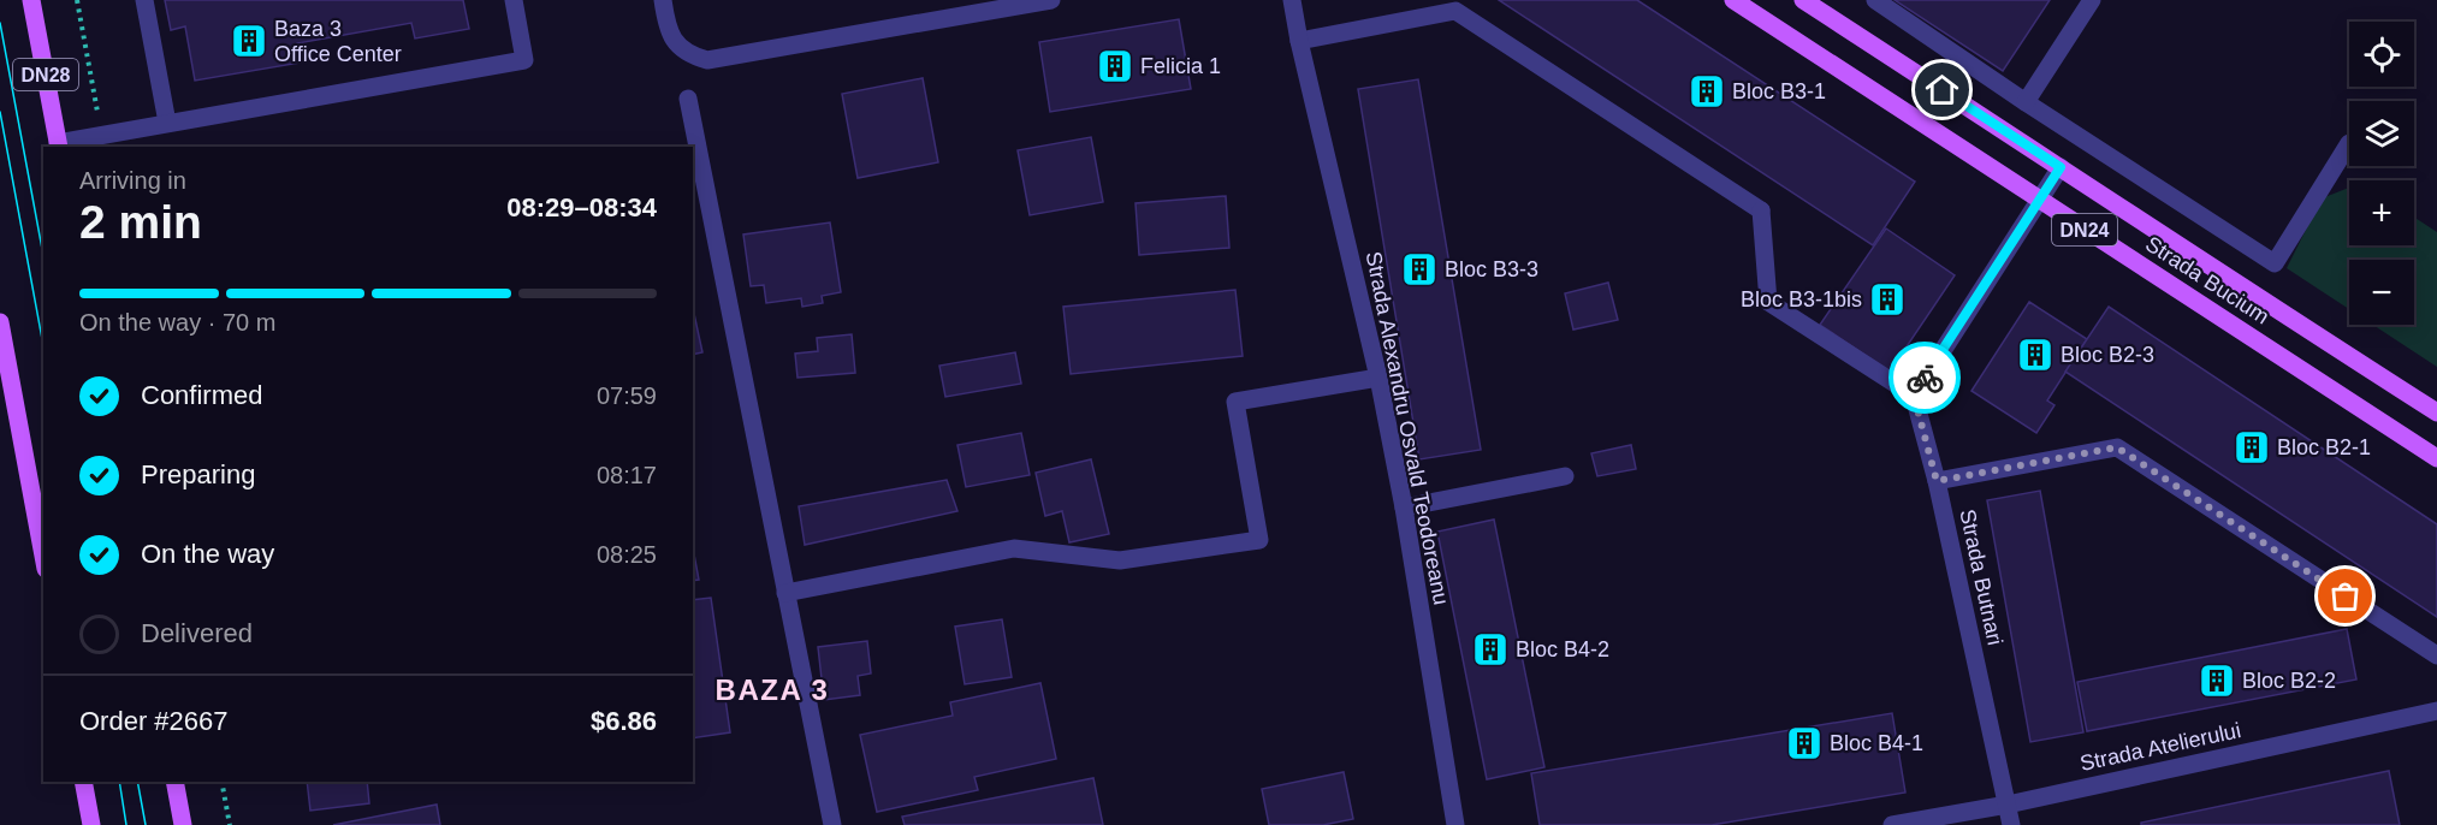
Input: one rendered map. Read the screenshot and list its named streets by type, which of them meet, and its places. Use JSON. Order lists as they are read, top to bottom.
{
  "streets": {
    "main road": ["DN28", "DN24", "Strada Bucium"],
    "street": ["Strada Alexandru Osvald Teodoreanu", "Strada Butnari", "Strada Atelierului"]
  },
  "crossings": [
    ["Strada Butnari", "Strada Atelierului"]
  ],
  "districts": ["BAZA 3"],
  "places": {
    "building": [
      "Baza 3 Office Center",
      "Felicia 1",
      "Bloc B3-1",
      "Bloc B3-3",
      "Bloc B3-1bis",
      "Bloc B2-3",
      "Bloc B2-1",
      "Bloc B4-2",
      "Bloc B2-2",
      "Bloc B4-1"
    ]
  },
  "page": {
    "map_buttons": ["+", "−"],
    "heading": ["2 min", "Arriving in", "08:29–08:34"],
    "panel": ["Order #2667", "$6.86"],
    "bar": "On the way · 70 m",
    "list": [
      ["Confirmed", "07:59"],
      ["Preparing", "08:17"],
      ["On the way", "08:25"],
      "Delivered"
    ]
  }
}
